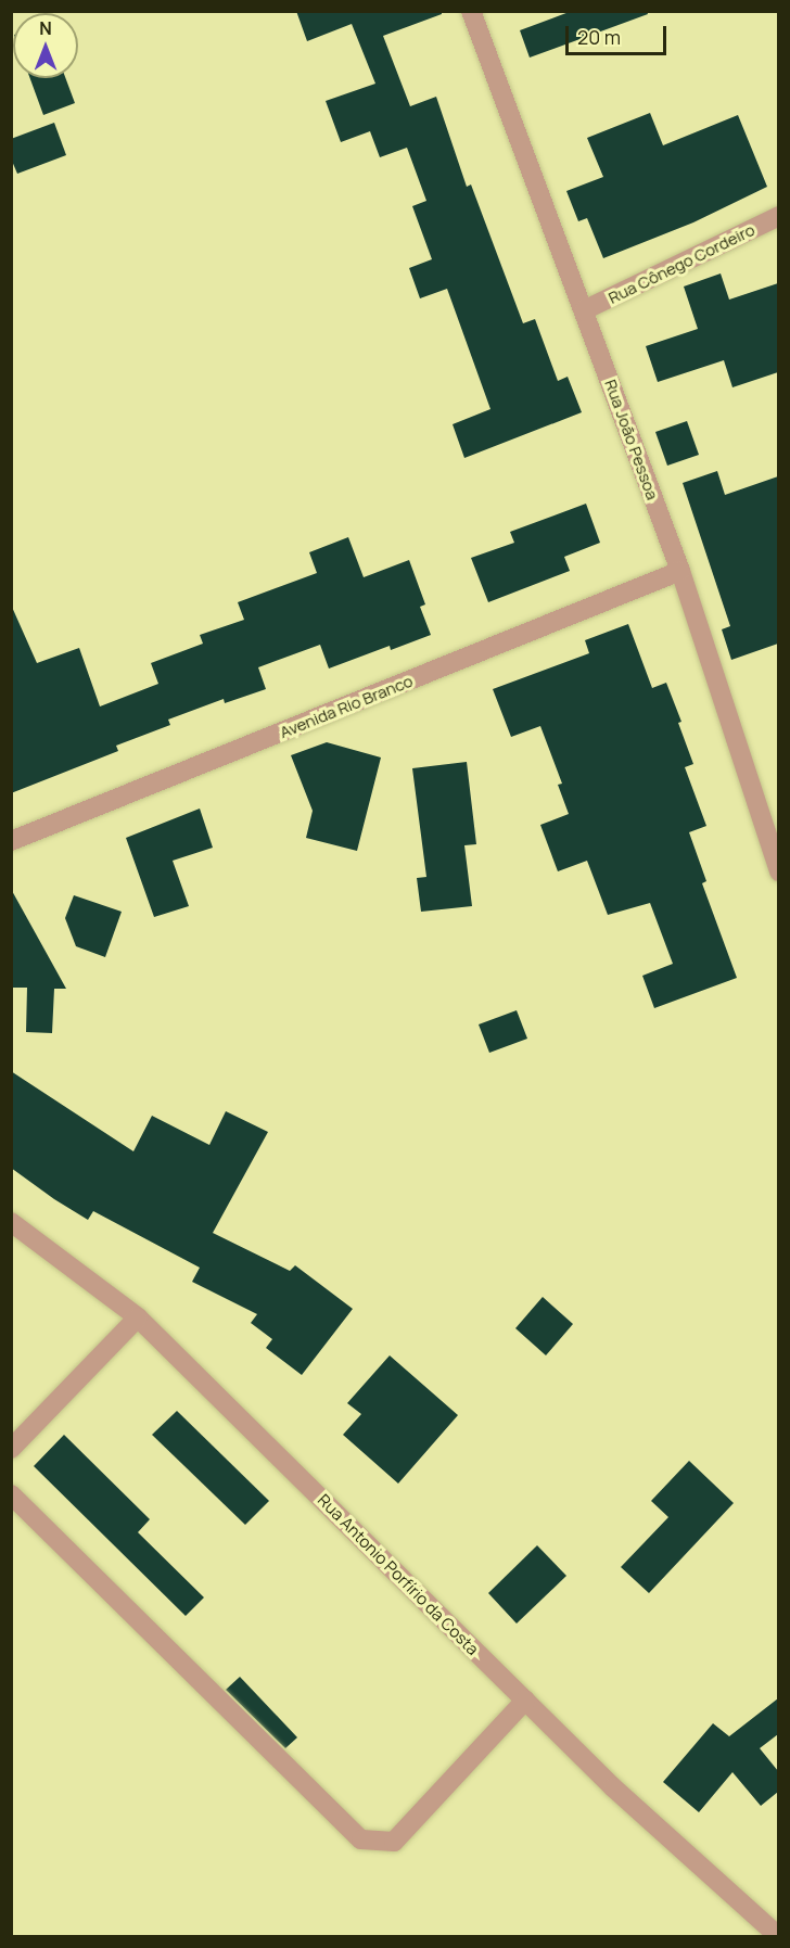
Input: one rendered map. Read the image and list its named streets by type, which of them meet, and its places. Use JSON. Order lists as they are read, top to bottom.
{
  "streets": {
    "street": [
      "Rua Cônego Cordeiro",
      "Rua João Pessoa",
      "Avenida Rio Branco",
      "Rua Antonio Porfírio da Costa"
    ]
  },
  "crossings": [
    ["Rua Cônego Cordeiro", "Rua João Pessoa"],
    ["Rua João Pessoa", "Avenida Rio Branco"]
  ],
  "scale_bar": "20 m",
  "north": "top"
}
